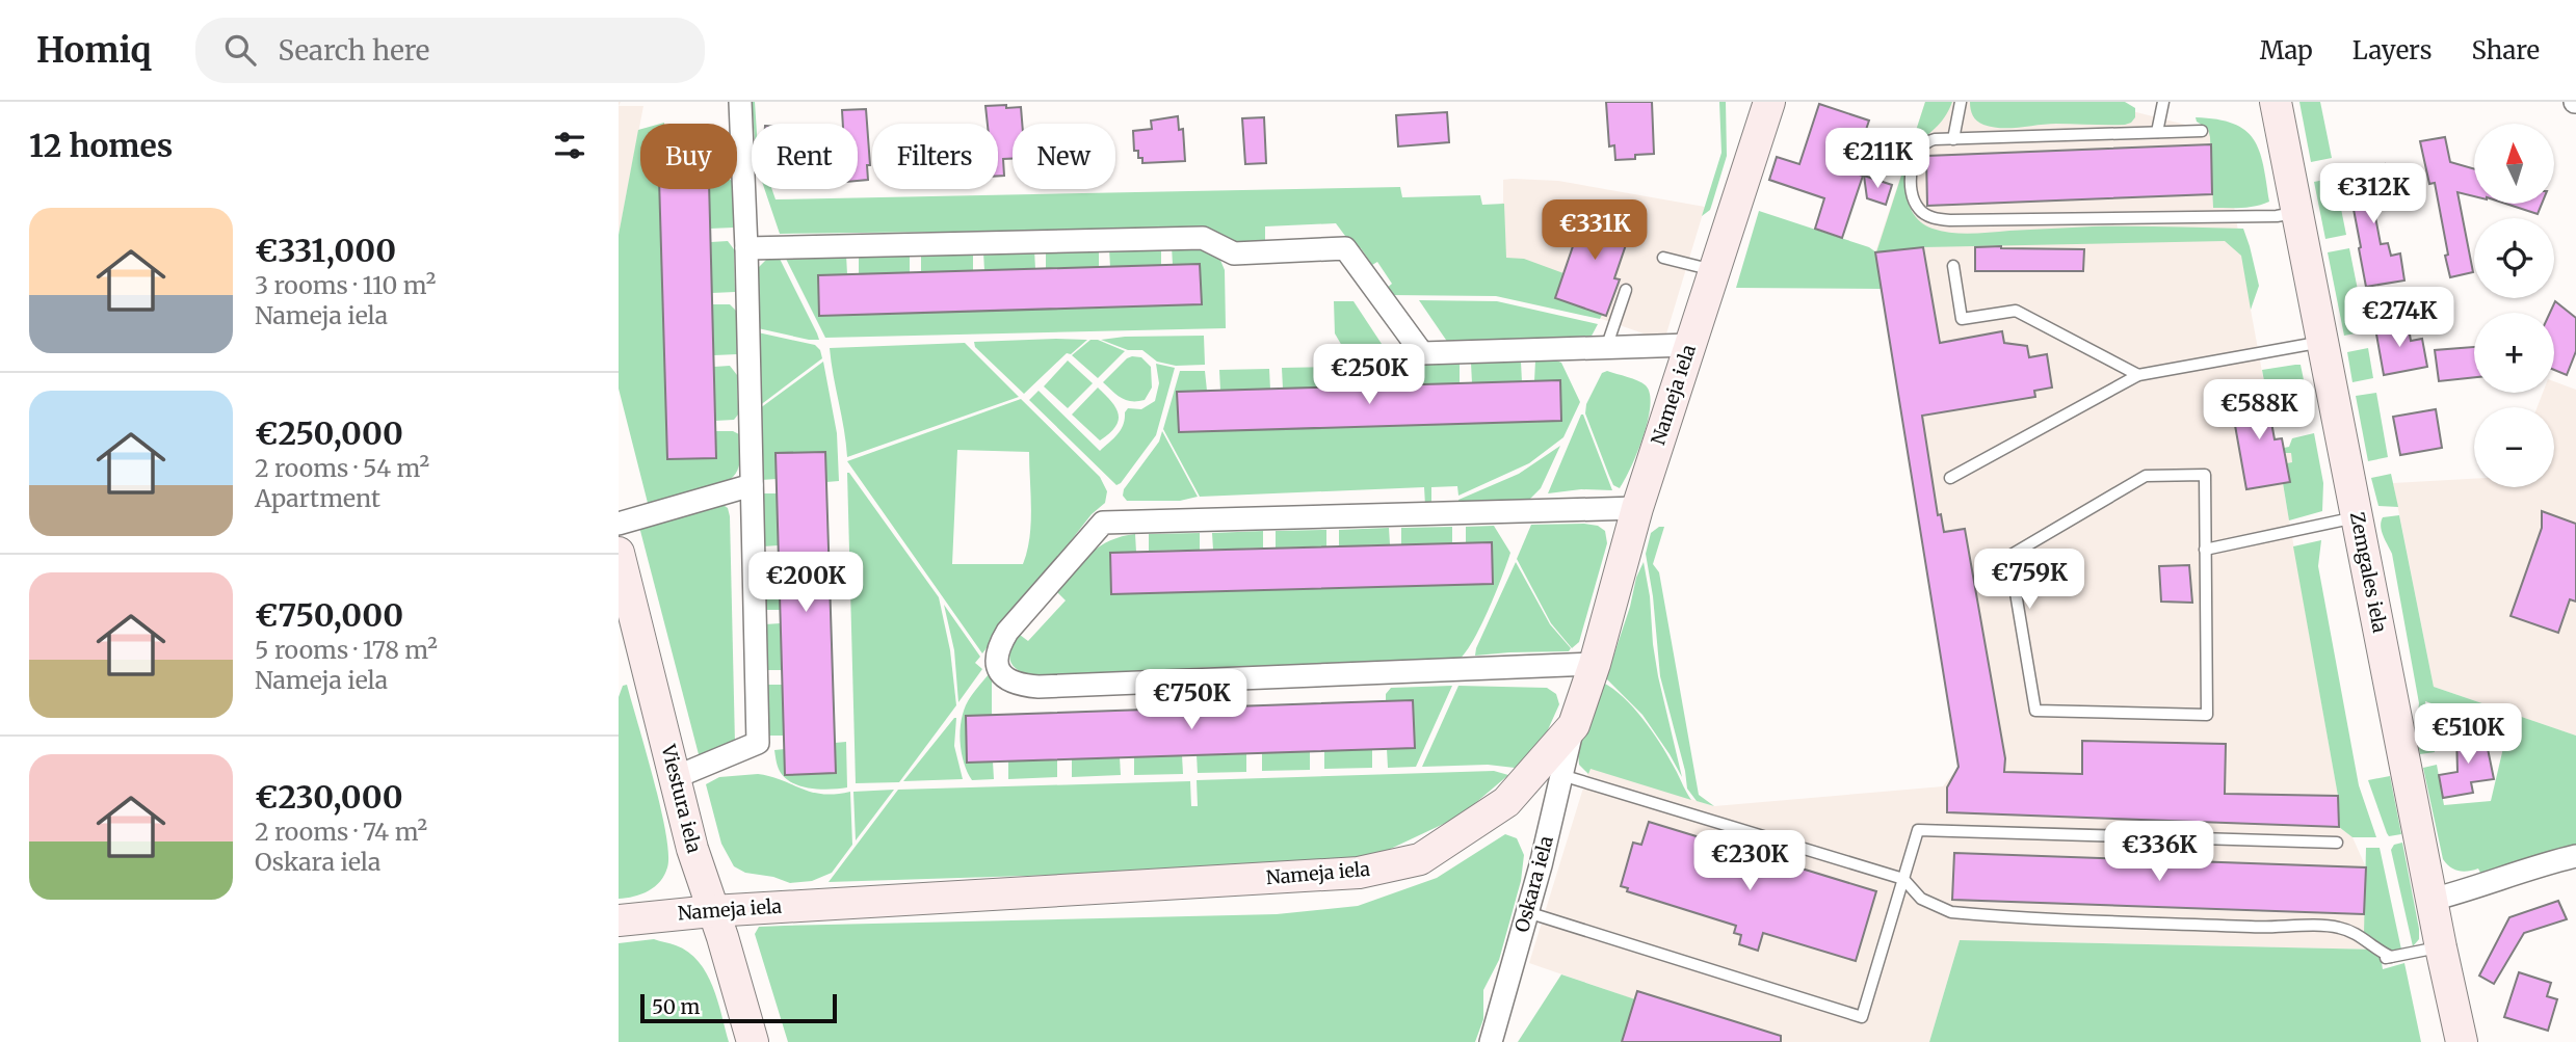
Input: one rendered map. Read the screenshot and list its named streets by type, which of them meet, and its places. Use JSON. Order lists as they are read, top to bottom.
{
  "streets": {
    "street": [
      "Nameja iela",
      "Zemgales iela",
      "Viestura iela",
      "Oskara iela"
    ]
  },
  "crossings": [
    ["Nameja iela", "Viestura iela"],
    ["Nameja iela", "Oskara iela"]
  ],
  "scale_bar": "50 m",
  "north": "top",
  "page": {
    "header": "Homiq",
    "search": "Search here",
    "nav": ["Map", "Layers", "Share"],
    "heading": "12 homes",
    "map_buttons": ["+", "−"],
    "chip": [
      "Buy",
      "Rent",
      "Filters",
      "New"
    ],
    "price": [
      "€211K",
      "€312K",
      "€331K",
      "€274K",
      "€250K",
      "€588K",
      "€759K",
      "€200K",
      "€750K",
      "€510K",
      "€336K",
      "€230K"
    ],
    "list": [
      {
        "name": "€331,000",
        "note": "3 rooms · 110 m² · Nameja iela"
      },
      {
        "name": "€250,000",
        "note": "2 rooms · 54 m² · Apartment"
      },
      {
        "name": "€750,000",
        "note": "5 rooms · 178 m² · Nameja iela"
      },
      {
        "name": "€230,000",
        "note": "2 rooms · 74 m² · Oskara iela"
      }
    ],
    "scale": "50 m"
  }
}
